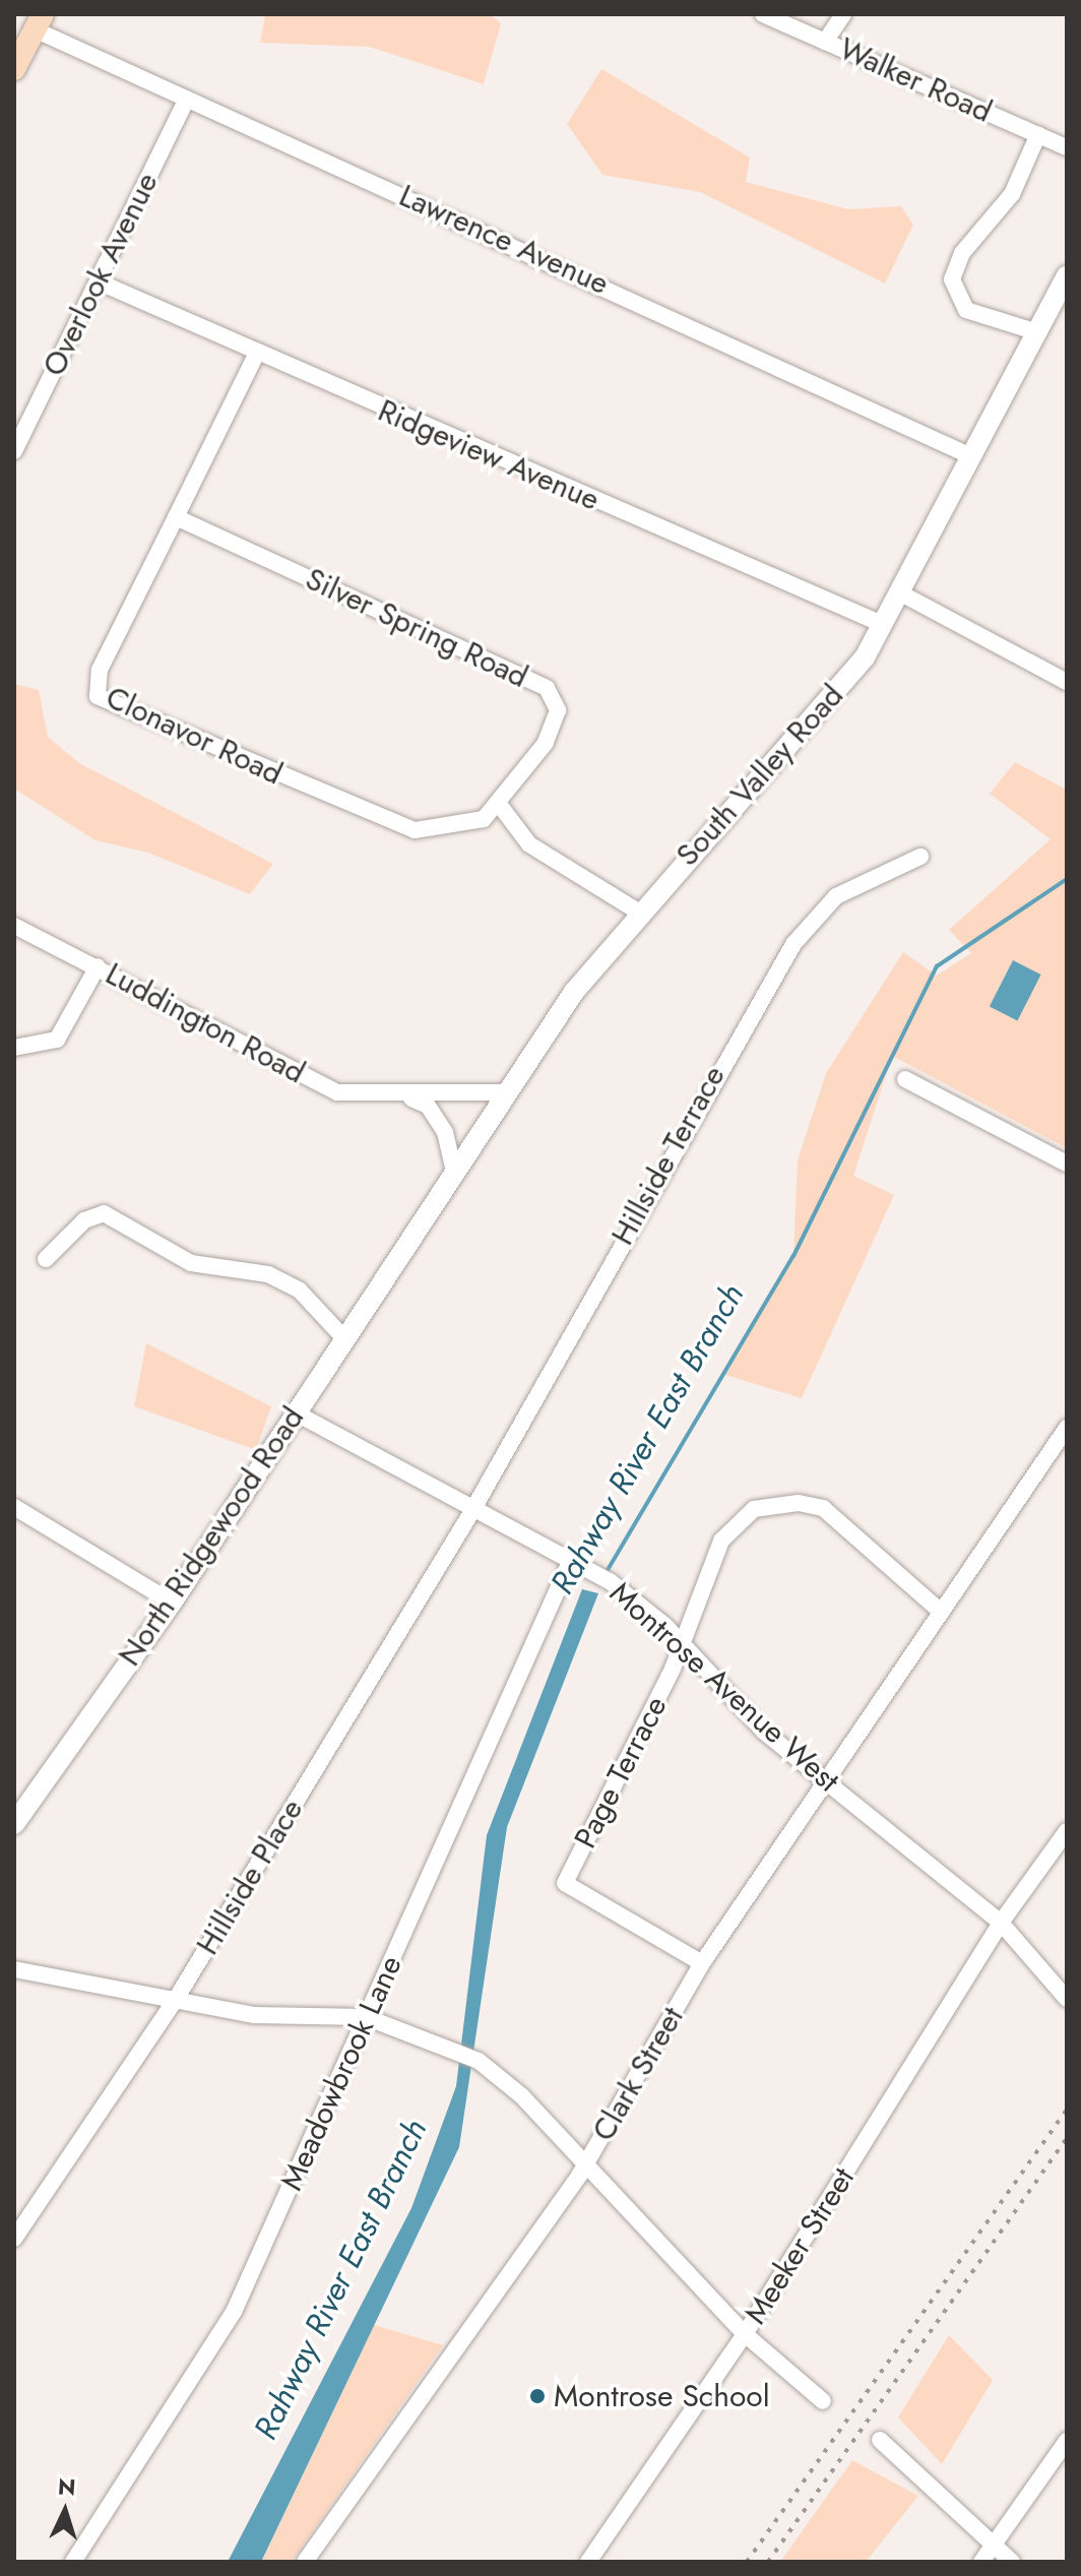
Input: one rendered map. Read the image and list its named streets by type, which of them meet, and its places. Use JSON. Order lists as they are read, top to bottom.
{
  "streets": {
    "street": [
      "Walker Road",
      "Lawrence Avenue",
      "Overlook Avenue",
      "Ridgeview Avenue",
      "Silver Spring Road",
      "Clonavor Road",
      "South Valley Road",
      "Luddington Road",
      "Hillside Terrace",
      "North Ridgewood Road",
      "Montrose Avenue West",
      "Page Terrace",
      "Hillside Place",
      "Meadowbrook Lane",
      "Clark Street",
      "Meeker Street"
    ]
  },
  "crossings": [
    ["Lawrence Avenue", "Overlook Avenue"],
    ["Lawrence Avenue", "South Valley Road"],
    ["Overlook Avenue", "Ridgeview Avenue"],
    ["Ridgeview Avenue", "Clonavor Road"],
    ["Ridgeview Avenue", "South Valley Road"],
    ["Silver Spring Road", "Clonavor Road"],
    ["South Valley Road", "Luddington Road"],
    ["South Valley Road", "North Ridgewood Road"],
    ["Hillside Terrace", "Montrose Avenue West"],
    ["Hillside Terrace", "Hillside Place"],
    ["North Ridgewood Road", "Montrose Avenue West"],
    ["Montrose Avenue West", "Page Terrace"],
    ["Montrose Avenue West", "Hillside Place"],
    ["Montrose Avenue West", "Meadowbrook Lane"],
    ["Montrose Avenue West", "Clark Street"],
    ["Montrose Avenue West", "Meeker Street"],
    ["Page Terrace", "Clark Street"]
  ],
  "water": ["Rahway River East Branch"],
  "places": ["Montrose School"],
  "north": "top"
}
